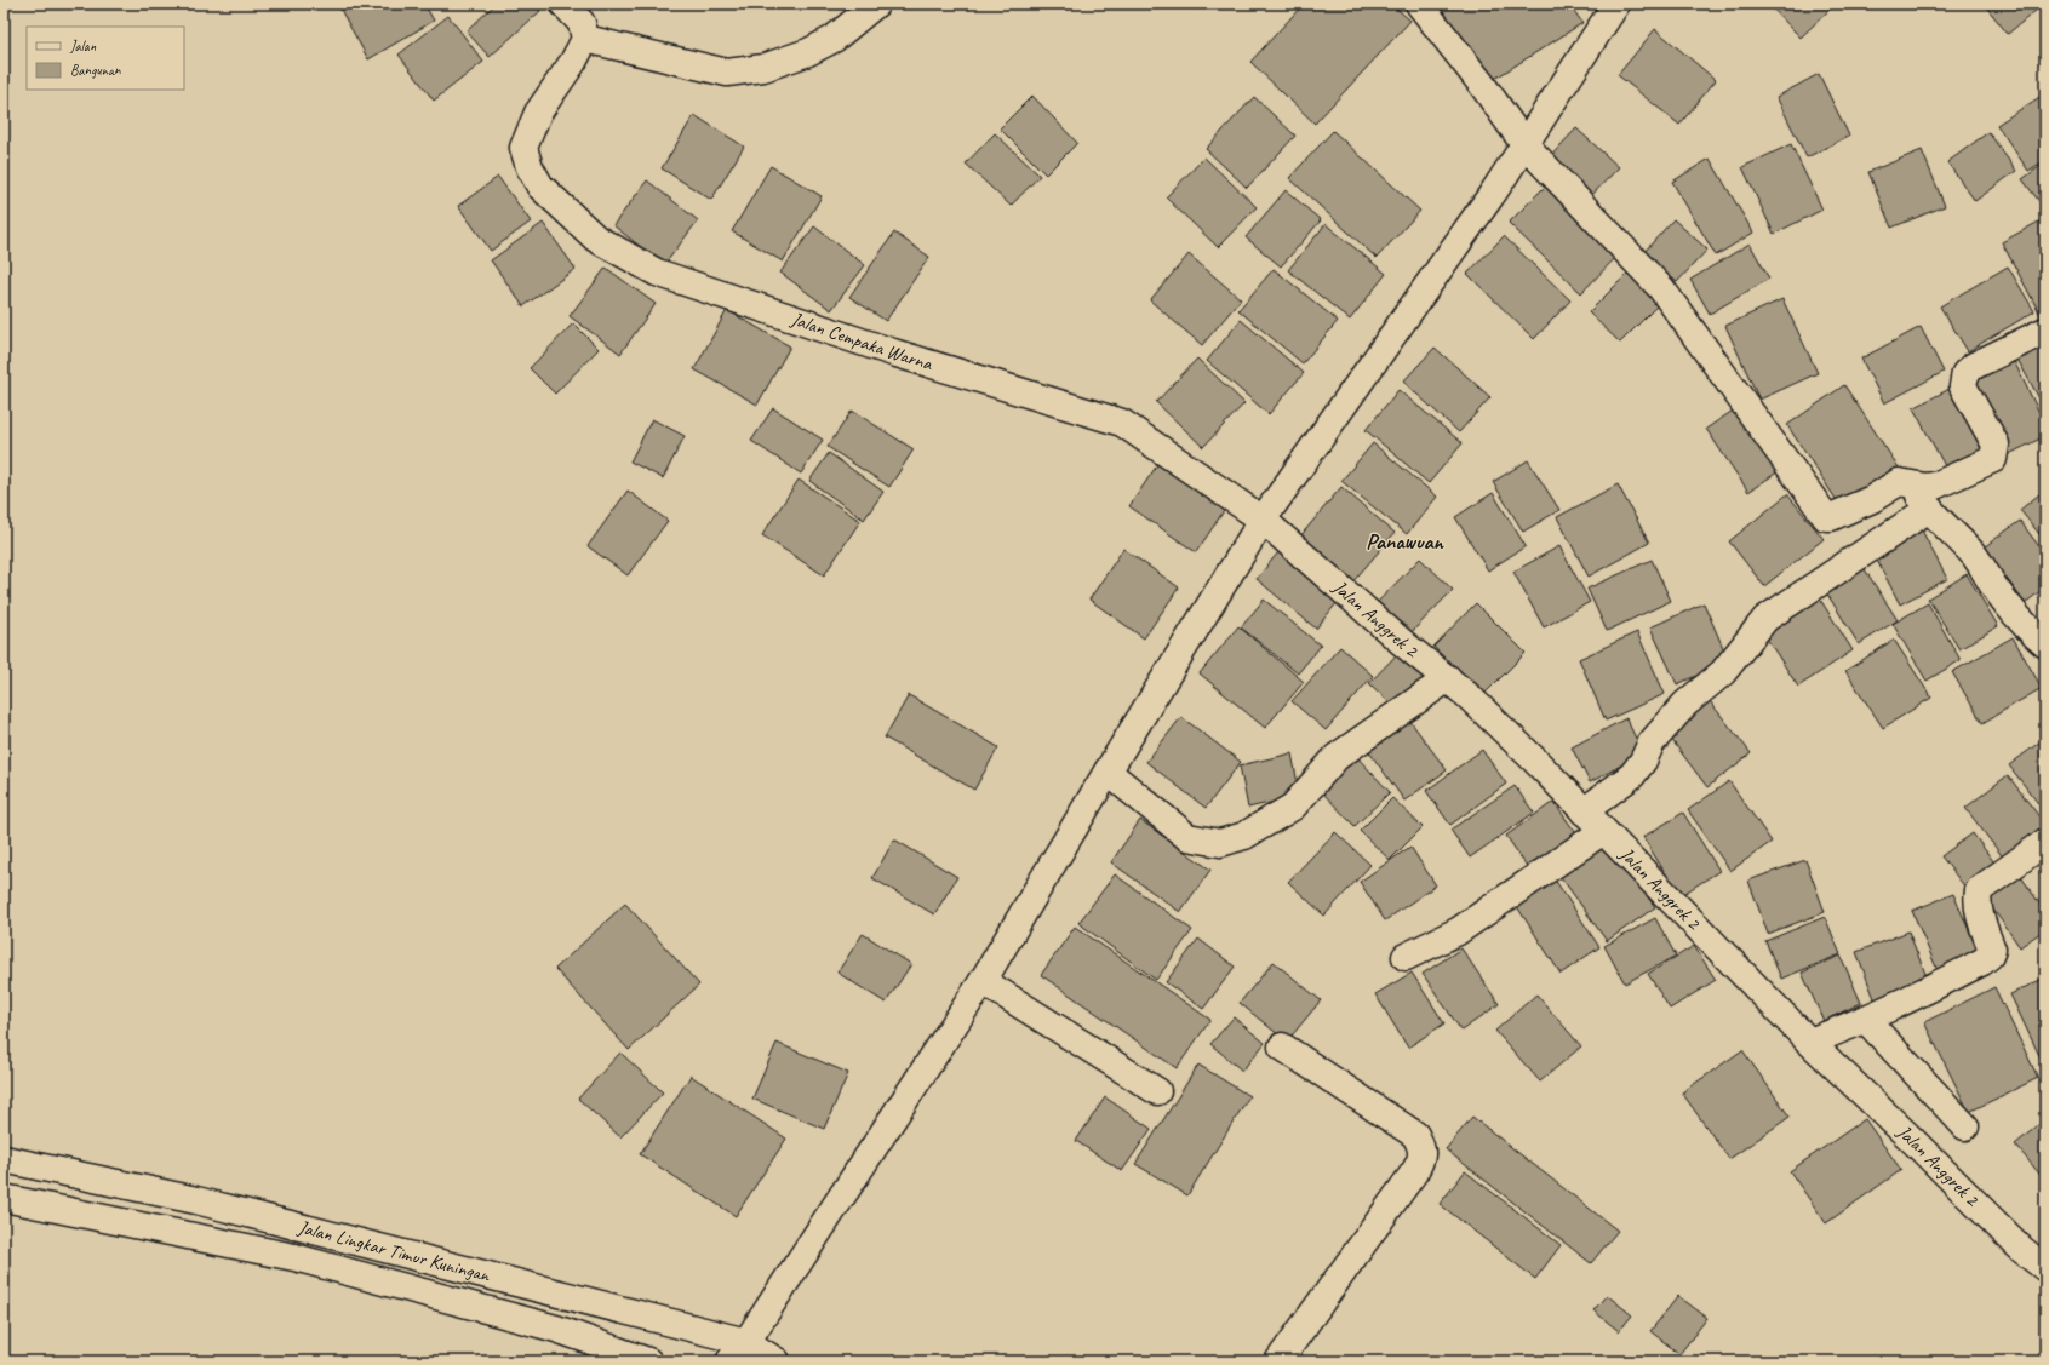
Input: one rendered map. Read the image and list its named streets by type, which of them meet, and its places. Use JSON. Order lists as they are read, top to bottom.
{
  "streets": {
    "street": ["Jalan Cempaka Warna", "Jalan Anggrek 2", "Jalan Lingkar Timur Kuningan"]
  },
  "crossings": [
    ["Jalan Cempaka Warna", "Jalan Anggrek 2"]
  ],
  "districts": ["Panawuan"],
  "legend": ["Jalan", "Bangunan"]
}
